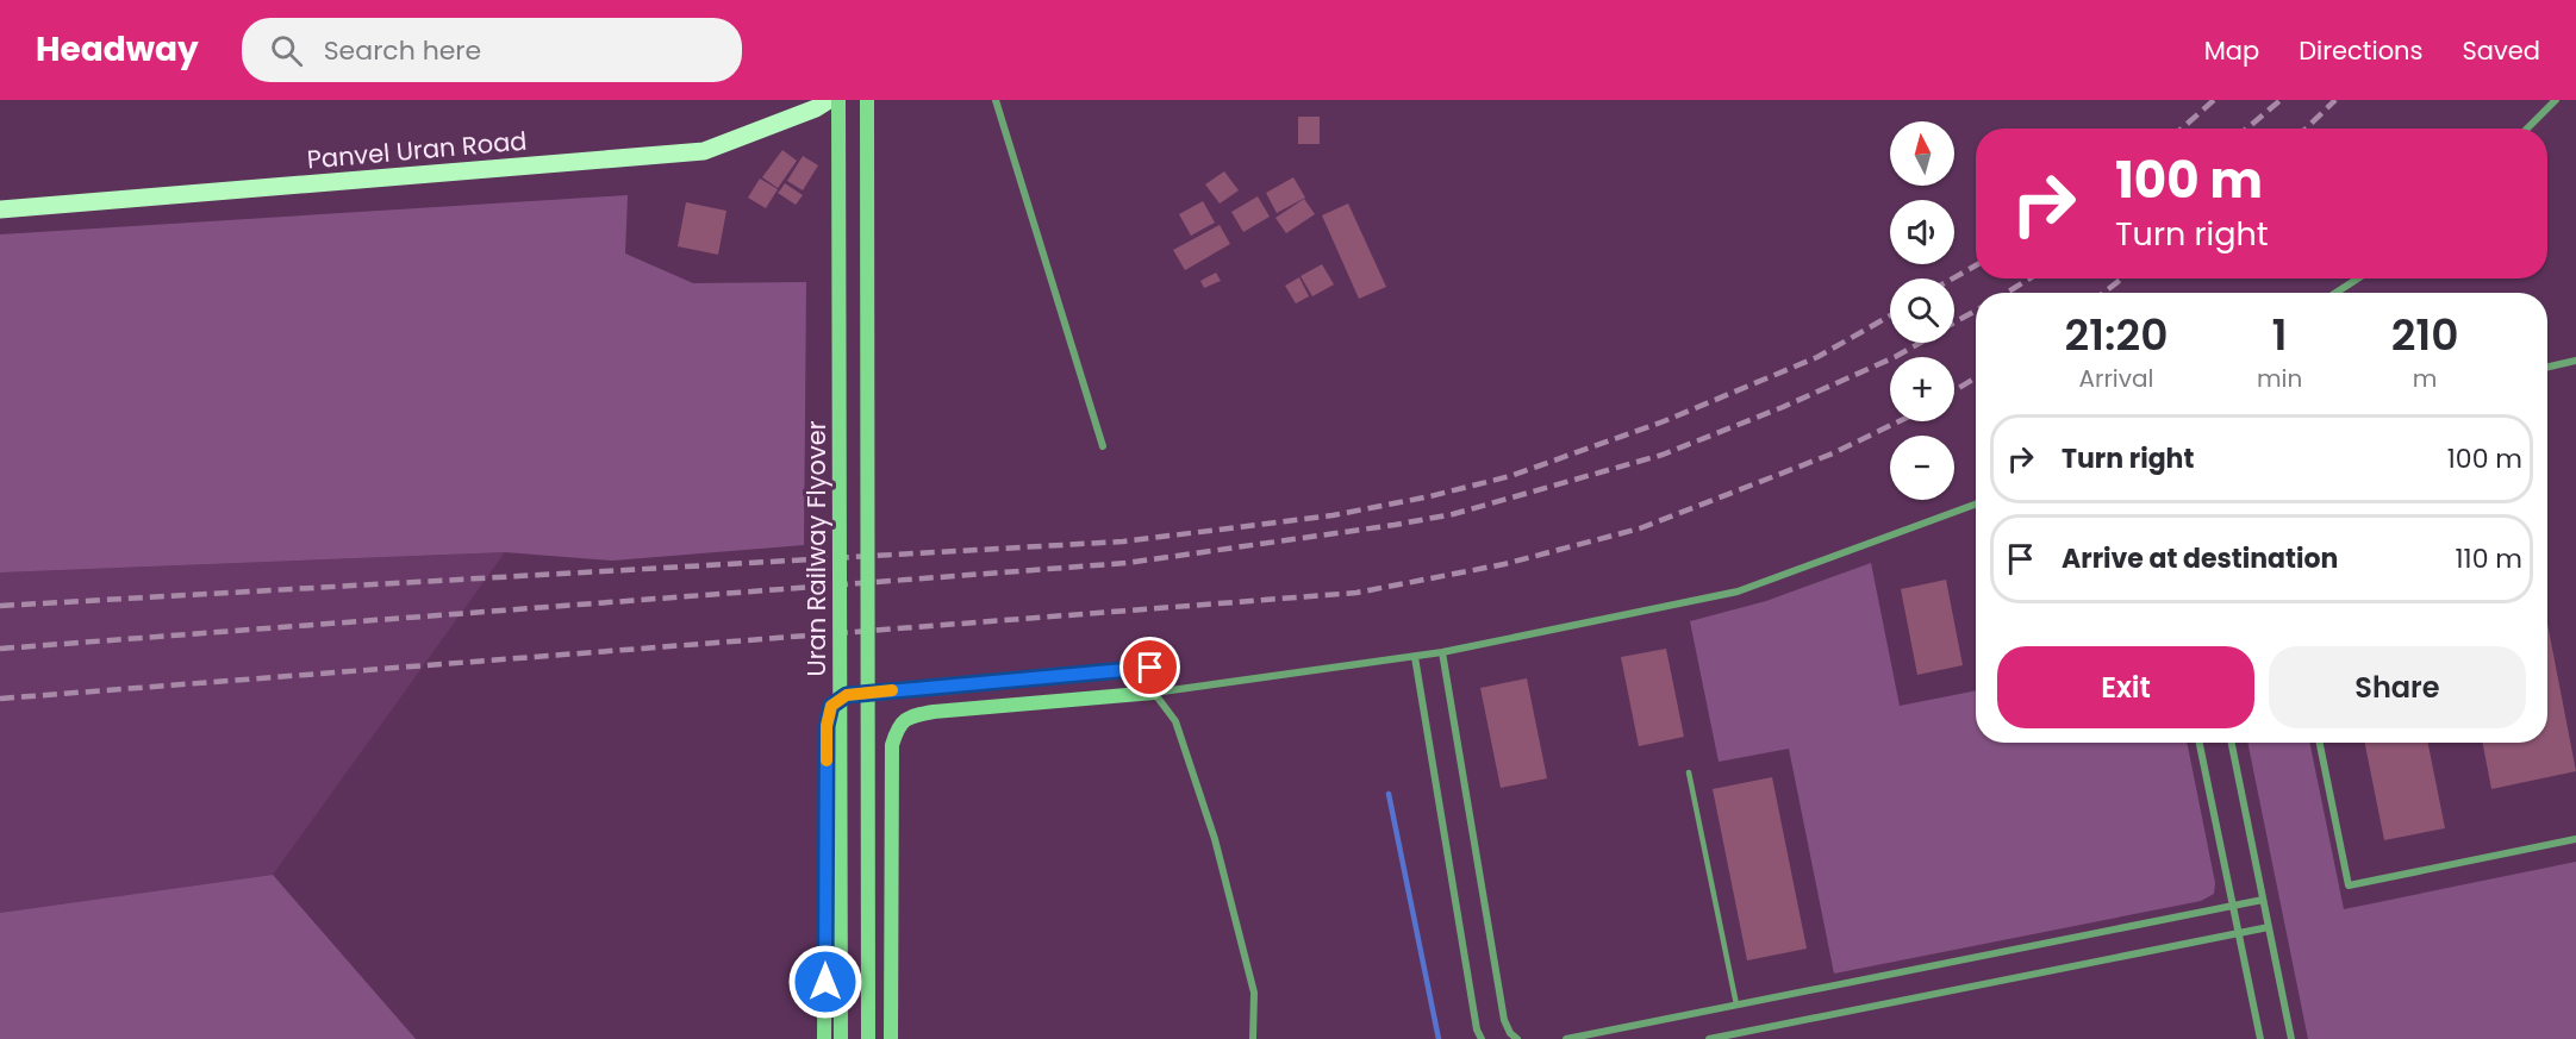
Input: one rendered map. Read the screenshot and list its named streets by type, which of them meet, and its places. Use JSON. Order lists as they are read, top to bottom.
{
  "streets": {
    "main road": ["Panvel Uran Road", "Uran Railway Flyover"]
  },
  "north": "top",
  "page": {
    "header": "Headway",
    "search": "Search here",
    "nav": ["Map", "Directions", "Saved"],
    "map_buttons": ["+", "−"],
    "turn": ["100 m", "Turn right"],
    "eta": [
      "21:20",
      "Arrival",
      "1",
      "min",
      "210",
      "m"
    ],
    "list": [
      {
        "name": "Turn right",
        "value": "100 m"
      },
      {
        "name": "Arrive at destination",
        "value": "110 m"
      }
    ],
    "buttons": ["Exit", "Share"]
  }
}
